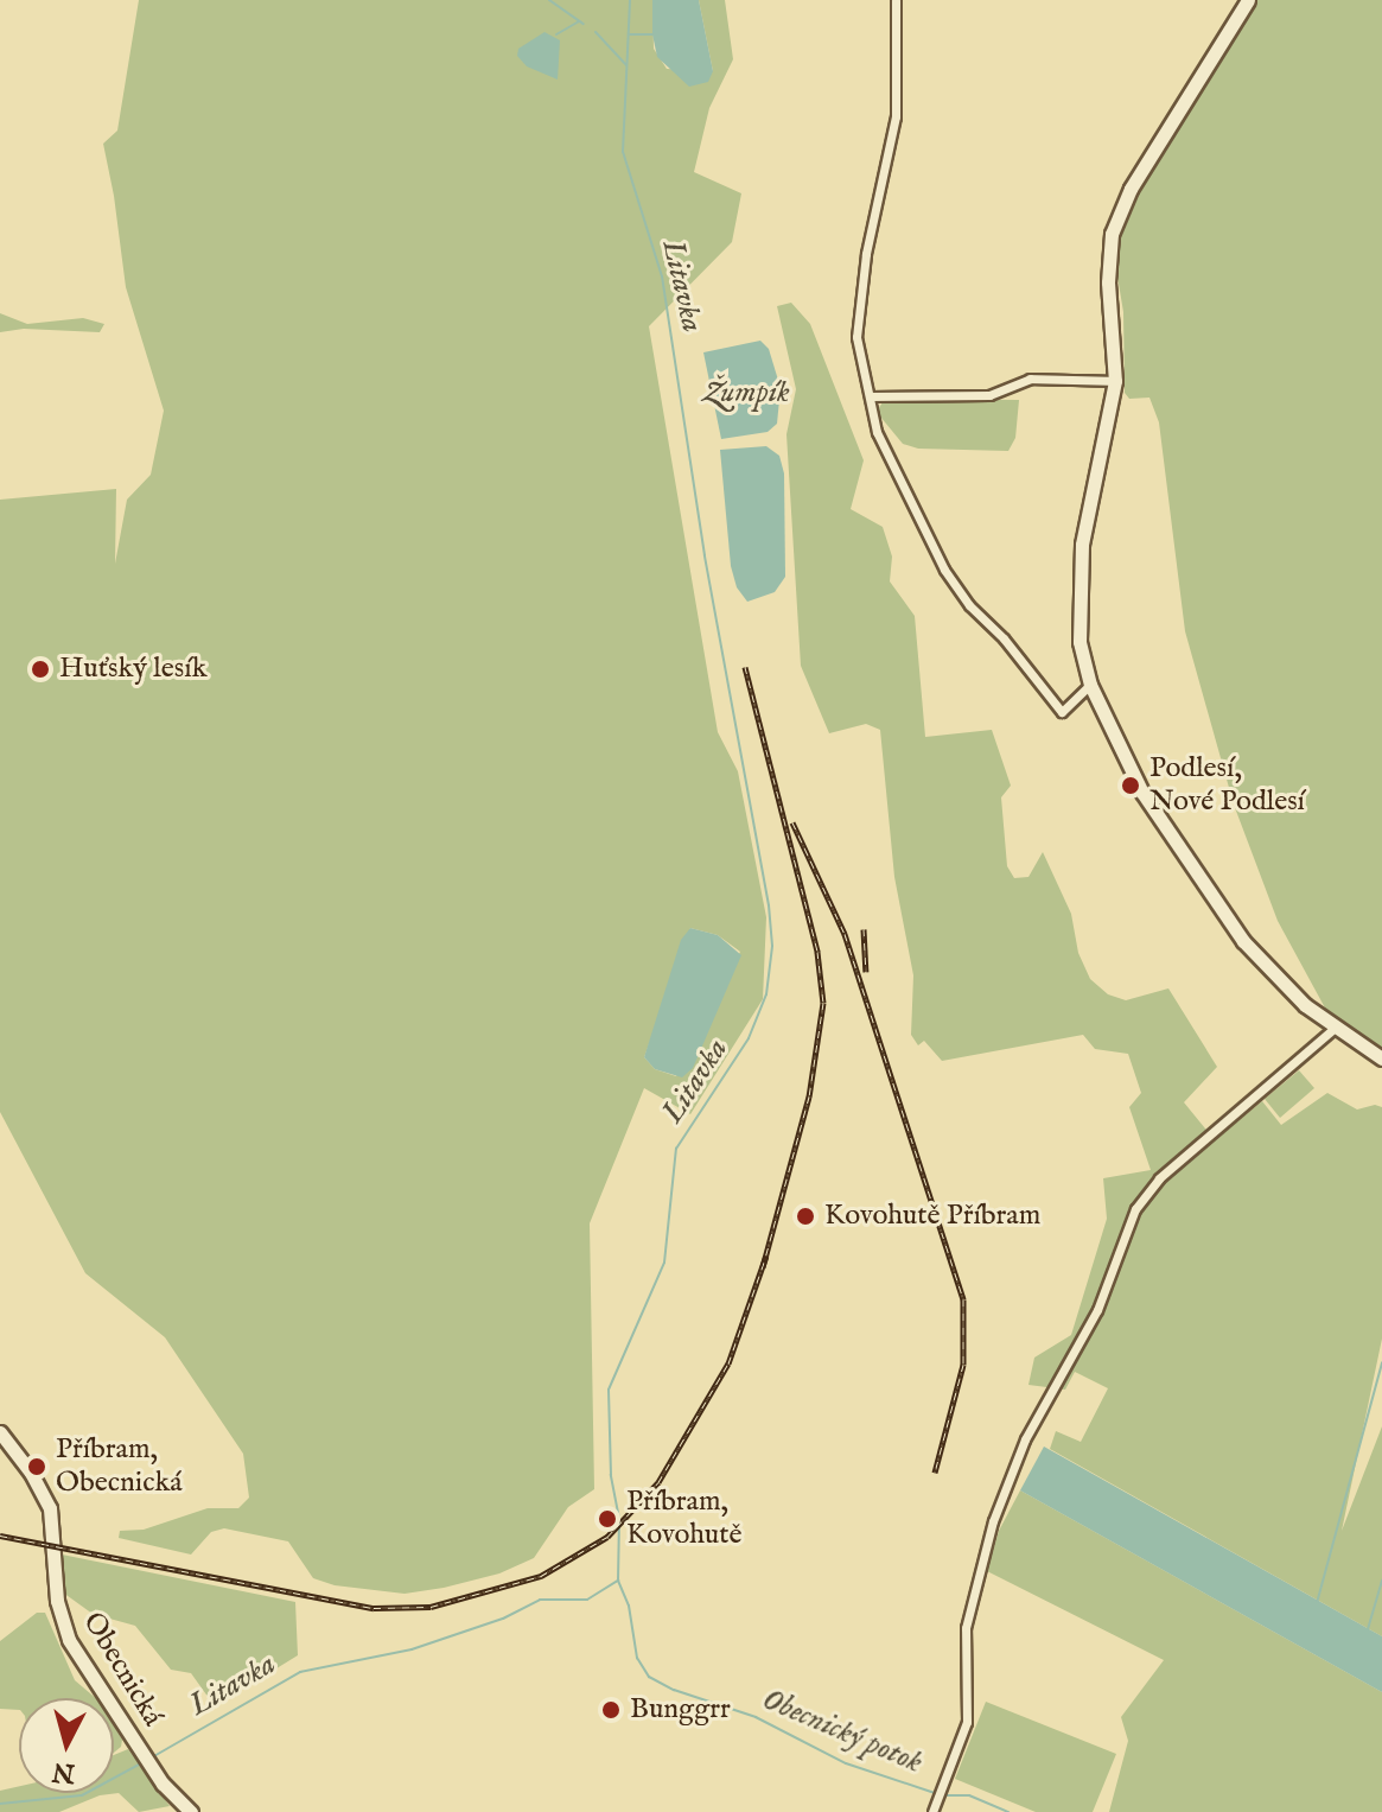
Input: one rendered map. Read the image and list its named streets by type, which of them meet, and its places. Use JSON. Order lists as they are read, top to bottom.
{
  "streets": {
    "street": ["Obecnická"]
  },
  "water": ["Litavka", "Žumpík", "Obecnický potok"],
  "places": [
    "Huťský lesík",
    "Podlesí, Nové Podlesí",
    "Kovohutě Příbram",
    "Příbram, Obecnická",
    "Příbram, Kovohutě",
    "Bunggrr"
  ],
  "north": "bottom"
}
